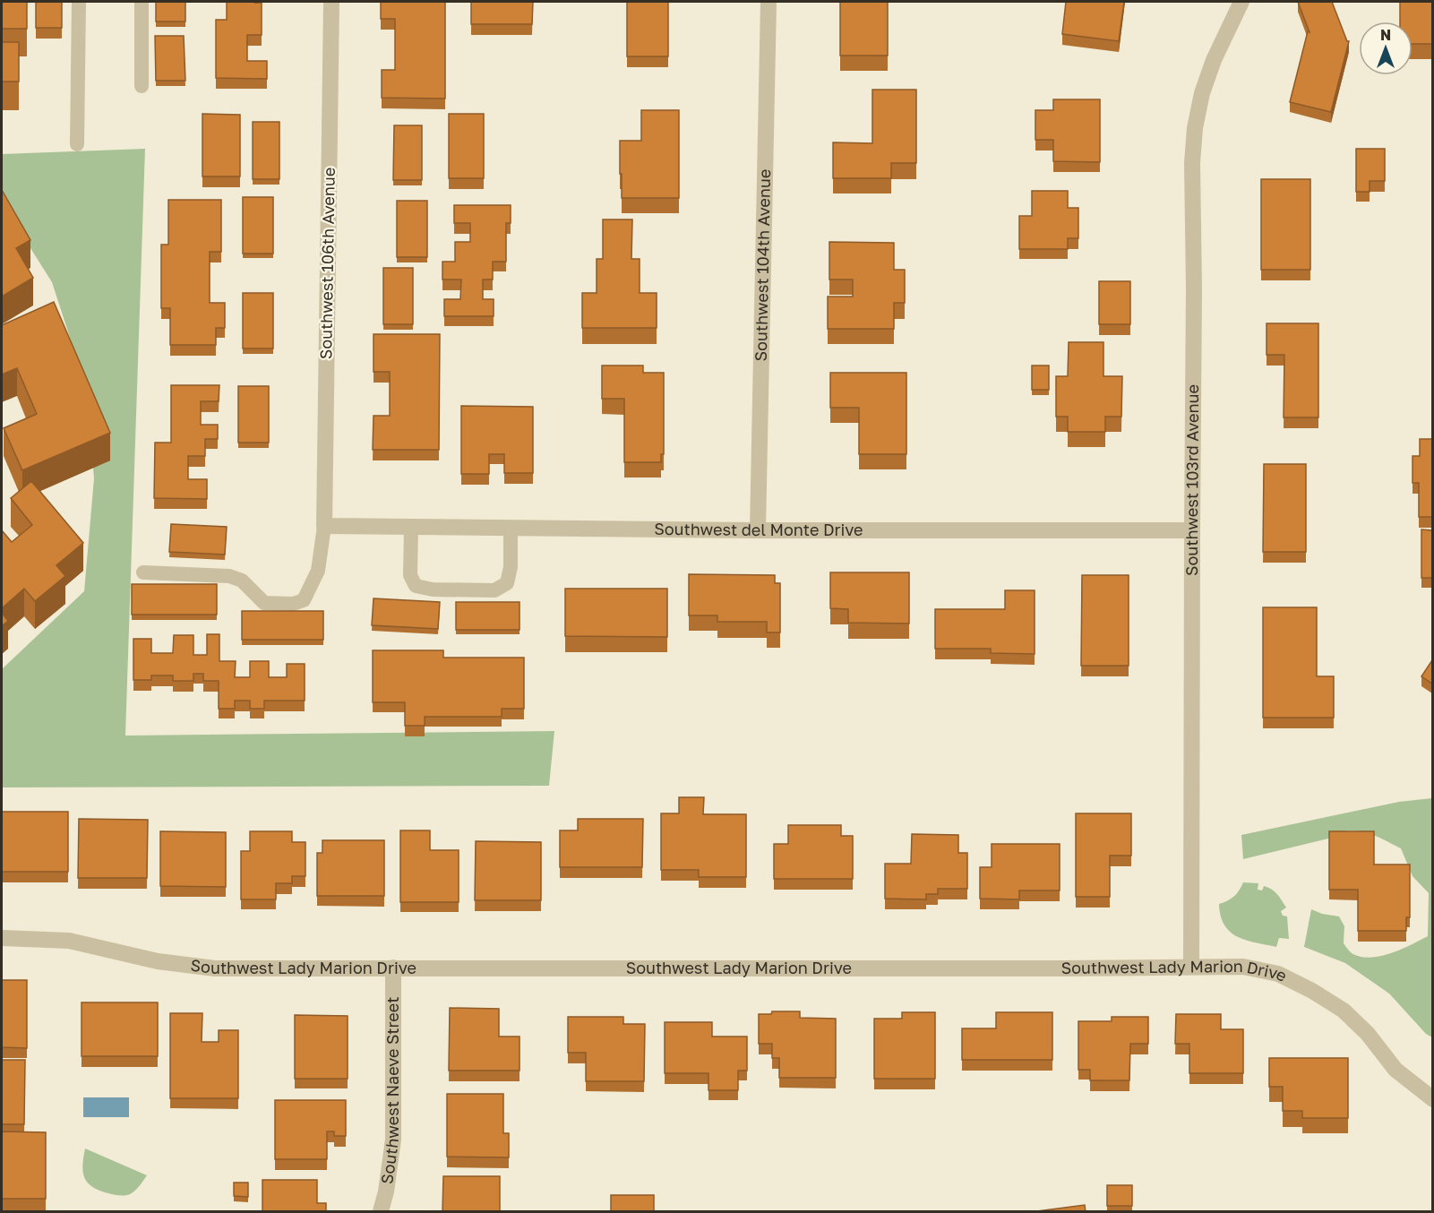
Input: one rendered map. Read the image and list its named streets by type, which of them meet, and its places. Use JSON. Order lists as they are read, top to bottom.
{
  "streets": {
    "street": [
      "Southwest 106th Avenue",
      "Southwest 104th Avenue",
      "Southwest 103rd Avenue",
      "Southwest del Monte Drive",
      "Southwest Lady Marion Drive",
      "Southwest Naeve Street"
    ]
  },
  "crossings": [
    ["Southwest 106th Avenue", "Southwest del Monte Drive"],
    ["Southwest 104th Avenue", "Southwest del Monte Drive"],
    ["Southwest 103rd Avenue", "Southwest del Monte Drive"],
    ["Southwest 103rd Avenue", "Southwest Lady Marion Drive"],
    ["Southwest Lady Marion Drive", "Southwest Naeve Street"]
  ],
  "north": "top"
}
